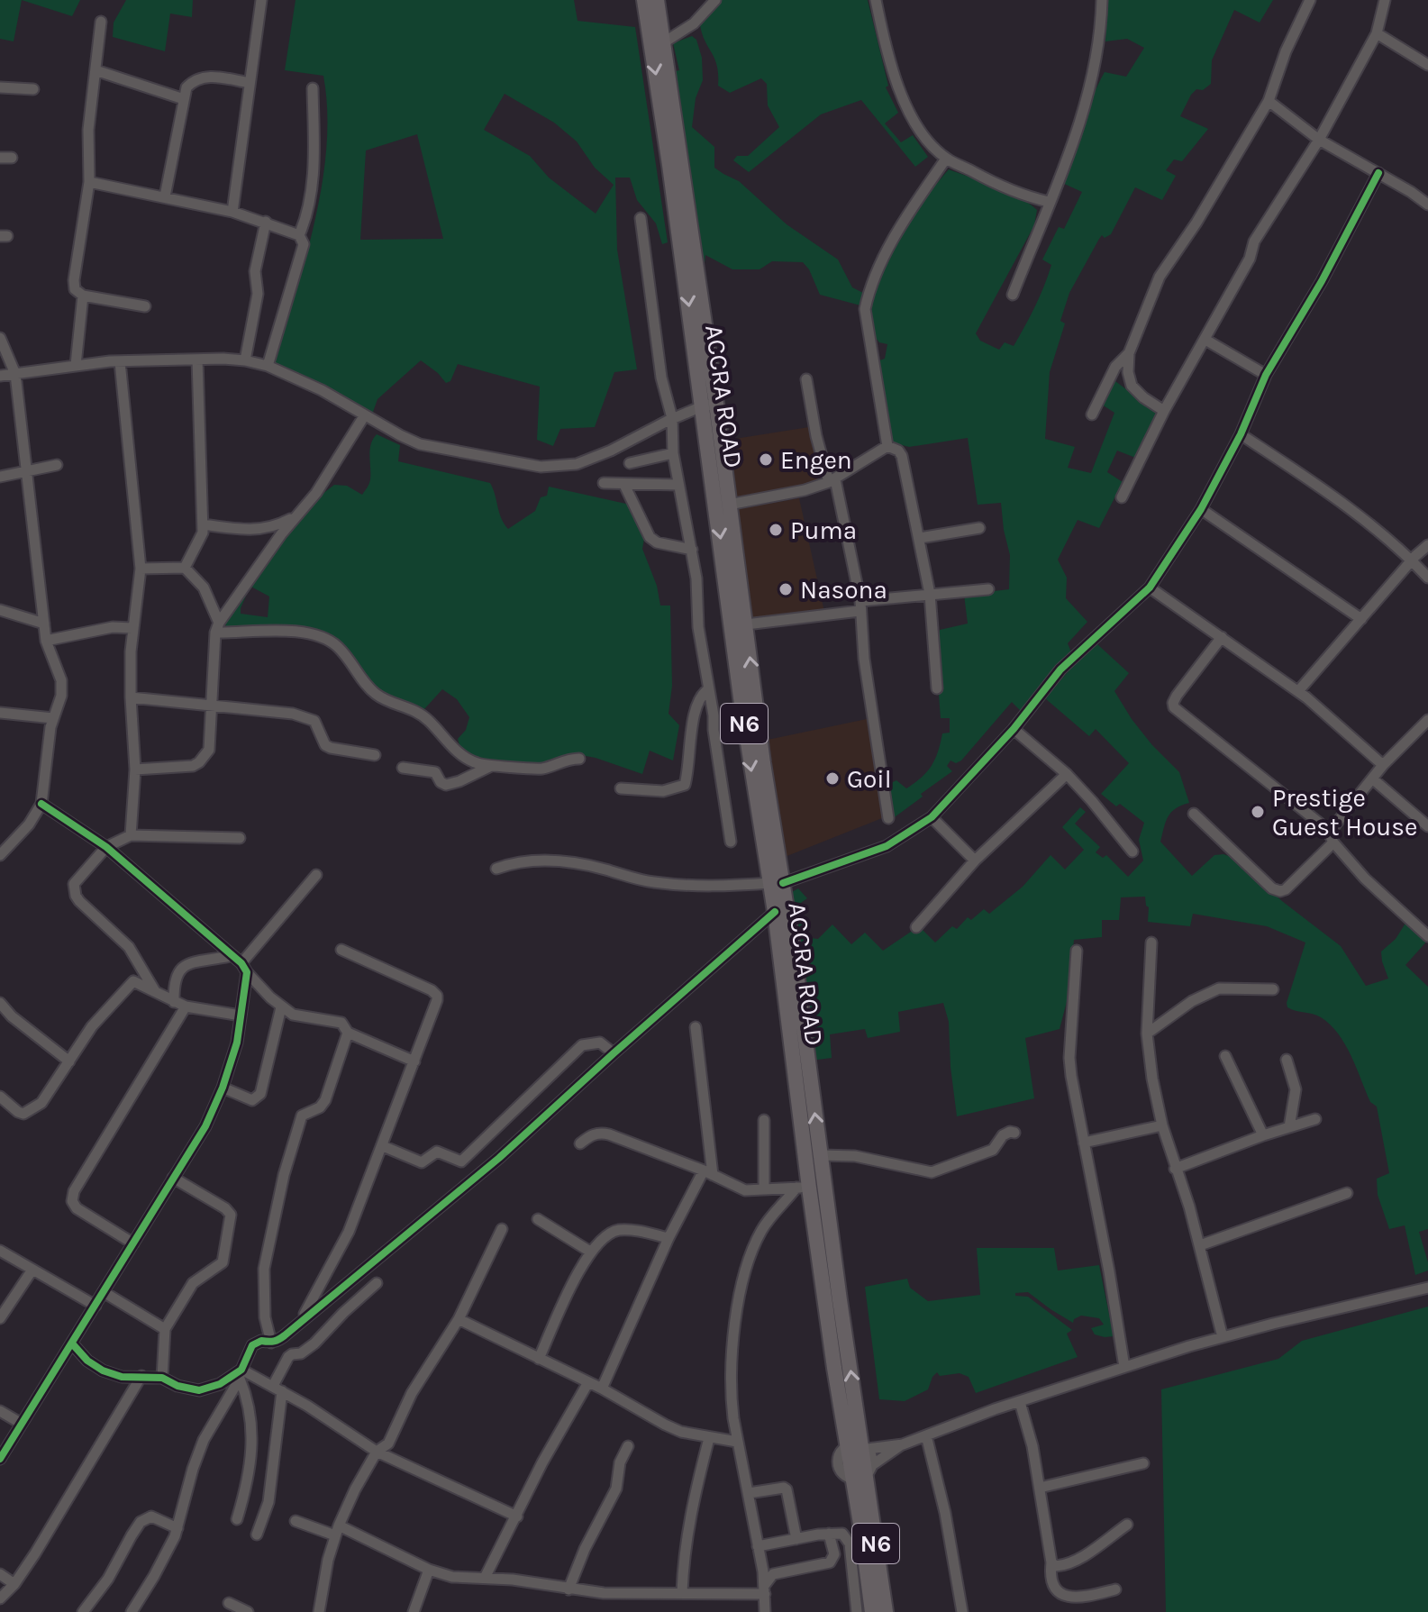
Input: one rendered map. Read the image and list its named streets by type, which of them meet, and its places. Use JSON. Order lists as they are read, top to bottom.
{
  "streets": {
    "highway": ["ACCRA ROAD", "N6"]
  },
  "places": [
    "Engen",
    "Puma",
    "Nasona",
    "Goil",
    "Prestige Guest House"
  ]
}
